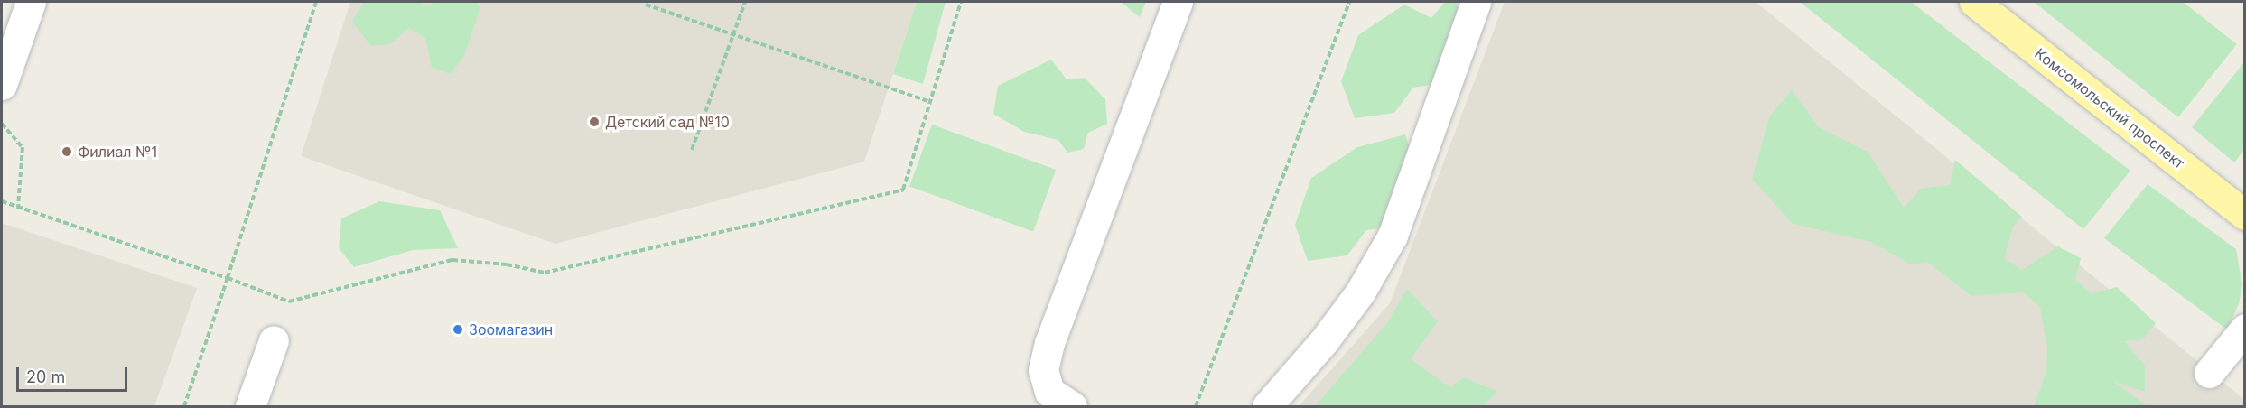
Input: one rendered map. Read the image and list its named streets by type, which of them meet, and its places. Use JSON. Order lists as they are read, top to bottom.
{
  "streets": {
    "main road": ["Комсомольский проспект"]
  },
  "places": ["Детский сад №10", "Филиал №1", "Зоомагазин"],
  "scale_bar": "20 m"
}
